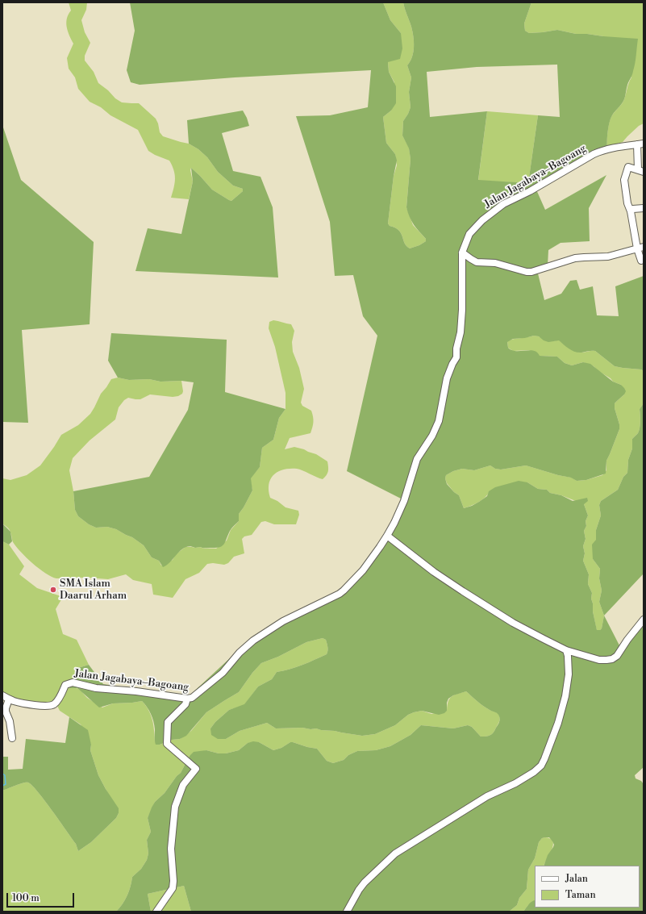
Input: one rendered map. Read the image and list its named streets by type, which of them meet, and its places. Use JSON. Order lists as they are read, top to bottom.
{
  "streets": {
    "street": ["Jalan Jagabaya–Bagoang"]
  },
  "places": ["SMA Islam Daarul Arham"],
  "legend": ["Jalan", "Taman"],
  "scale_bar": "100 m"
}
